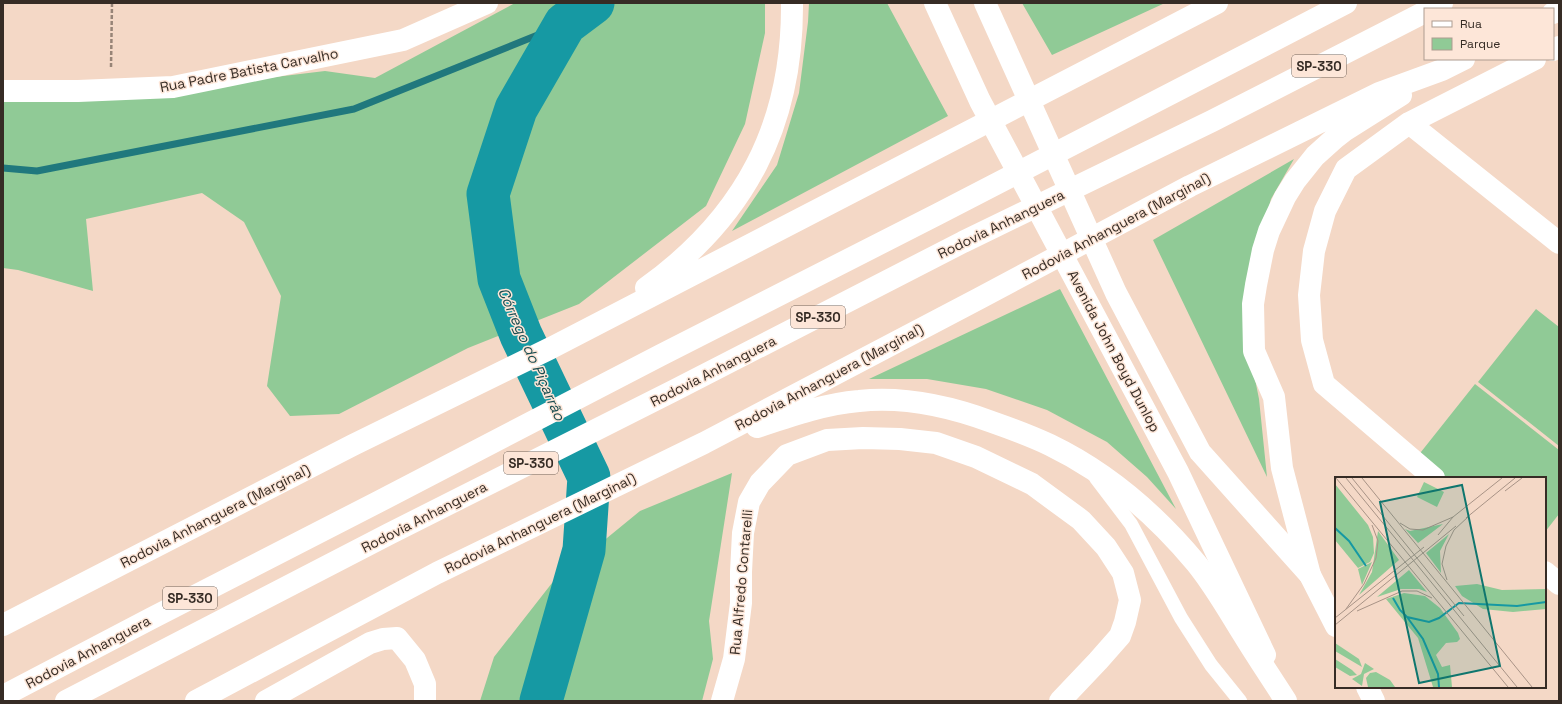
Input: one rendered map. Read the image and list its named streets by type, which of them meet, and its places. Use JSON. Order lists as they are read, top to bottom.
{
  "streets": {
    "main road": [
      "SP-330",
      "Rua Padre Batista Carvalho",
      "Rodovia Anhanguera",
      "Rodovia Anhanguera (Marginal)",
      "Avenida John Boyd Dunlop",
      "Rua Alfredo Contarelli"
    ]
  },
  "water": ["Córrego do Piçarrão"],
  "legend": ["Rua", "Parque"]
}
